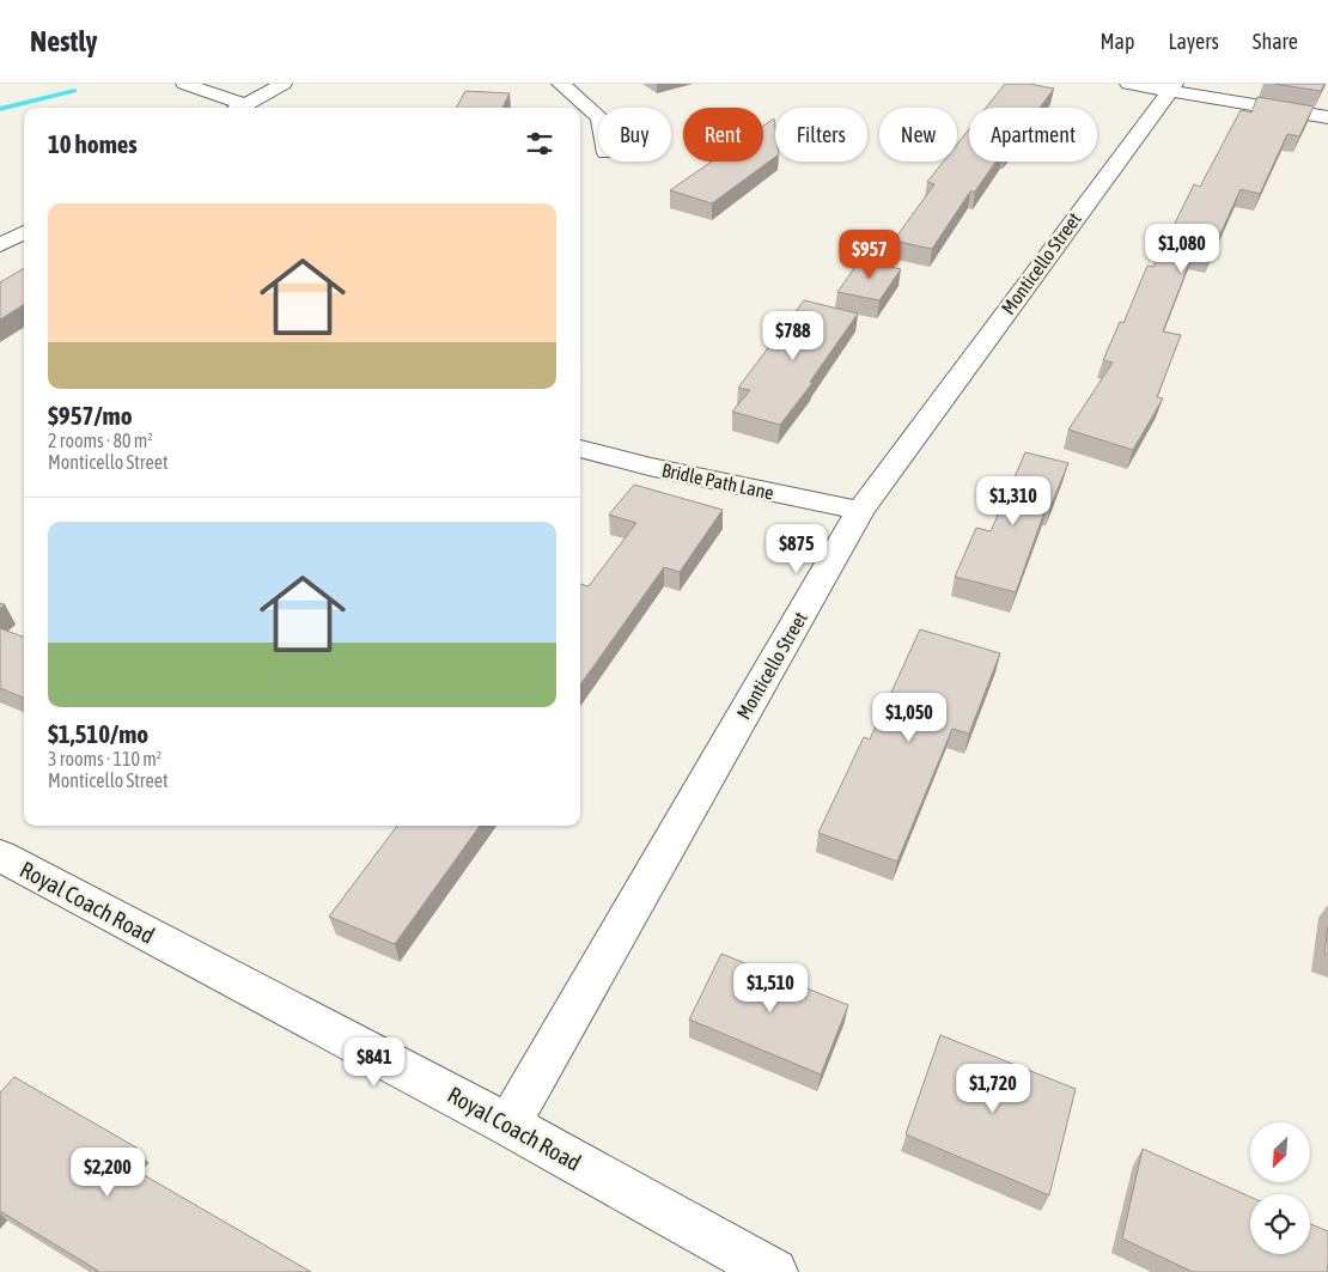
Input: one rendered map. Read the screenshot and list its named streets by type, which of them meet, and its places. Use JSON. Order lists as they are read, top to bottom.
{
  "streets": {
    "street": ["Monticello Street", "Bridle Path Lane", "Royal Coach Road"]
  },
  "crossings": [
    ["Monticello Street", "Bridle Path Lane"],
    ["Monticello Street", "Royal Coach Road"]
  ],
  "north": "bottom left",
  "page": {
    "header": "Nestly",
    "nav": ["Map", "Layers", "Share"],
    "chip": [
      "Buy",
      "Rent",
      "Filters",
      "New",
      "Apartment"
    ],
    "heading": "10 homes",
    "list": [
      {
        "name": "$957/mo",
        "note": "2 rooms · 80 m² · Monticello Street"
      },
      {
        "name": "$1,510/mo",
        "note": "3 rooms · 110 m² · Monticello Street"
      }
    ],
    "price": [
      "$1,080",
      "$957",
      "$788",
      "$1,310",
      "$875",
      "$1,050",
      "$1,510",
      "$841",
      "$1,720",
      "$2,200"
    ]
  }
}
